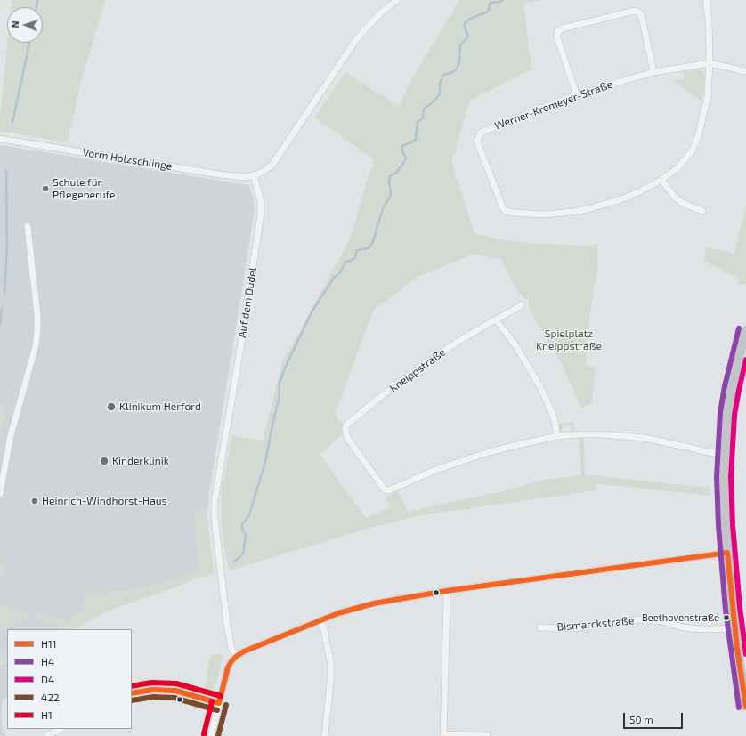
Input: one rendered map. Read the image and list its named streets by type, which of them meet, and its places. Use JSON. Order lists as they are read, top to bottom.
{
  "streets": {
    "street": [
      "Werner-Kremeyer-Straße",
      "Vorm Holzschlinge",
      "Auf dem Dudel",
      "Kneippstraße",
      "Bismarckstraße"
    ]
  },
  "crossings": [
    ["Vorm Holzschlinge", "Auf dem Dudel"]
  ],
  "parks": ["Spielplatz Kneippstraße"],
  "places": [
    "Schule für Pflegeberufe",
    "Klinikum Herford",
    "Kinderklinik",
    "Heinrich-Windhorst-Haus",
    "Beethovenstraße"
  ],
  "lines": [
    "transit line H4",
    "transit line D4",
    "transit line H11",
    "transit line H1",
    "transit line 422"
  ],
  "legend": [
    "H11",
    "H4",
    "D4",
    "422",
    "H1"
  ],
  "scale_bar": "50 m",
  "north": "left"
}
